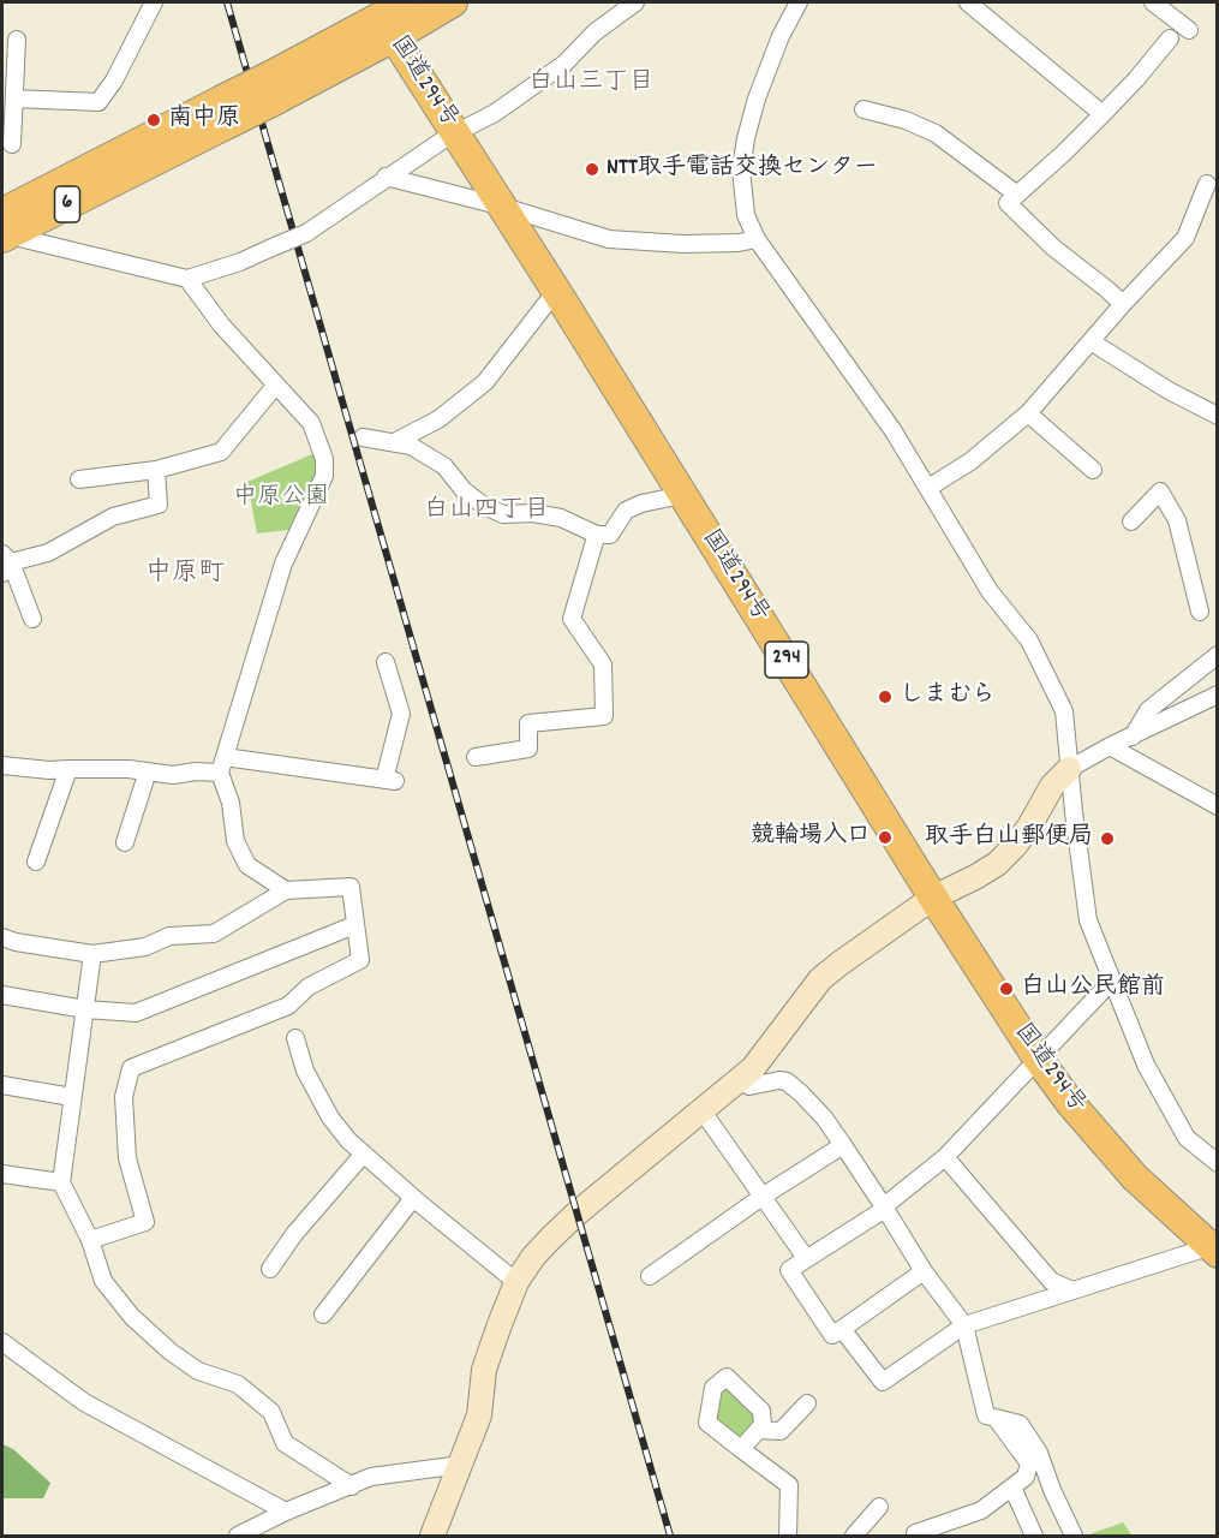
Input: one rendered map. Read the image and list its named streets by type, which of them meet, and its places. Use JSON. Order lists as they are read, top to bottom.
{
  "streets": {
    "highway": ["国道294号", "6", "294"]
  },
  "crossings": [
    ["国道294号", "6"]
  ],
  "districts": ["白山三丁目", "白山四丁目", "中原町"],
  "parks": ["中原公園"],
  "places": [
    "南中原",
    "NTT取手電話交換センター",
    "しまむら",
    "競輪場入口",
    "取手白山郵便局",
    "白山公民館前"
  ]
}
